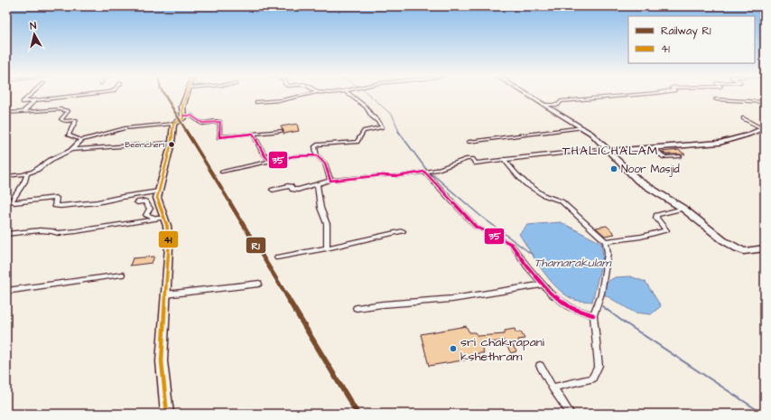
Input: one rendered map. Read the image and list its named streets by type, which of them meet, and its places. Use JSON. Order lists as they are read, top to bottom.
{
  "districts": ["THALICHALAM"],
  "water": ["Thamarakulam"],
  "places": ["Beericheri", "Noor Masjid", "sri chakrapani kshethram"],
  "lines": ["rail line R1", "transit line 41", "transit line 35"],
  "legend": ["Railway R1", "41"],
  "north": "top"
}
